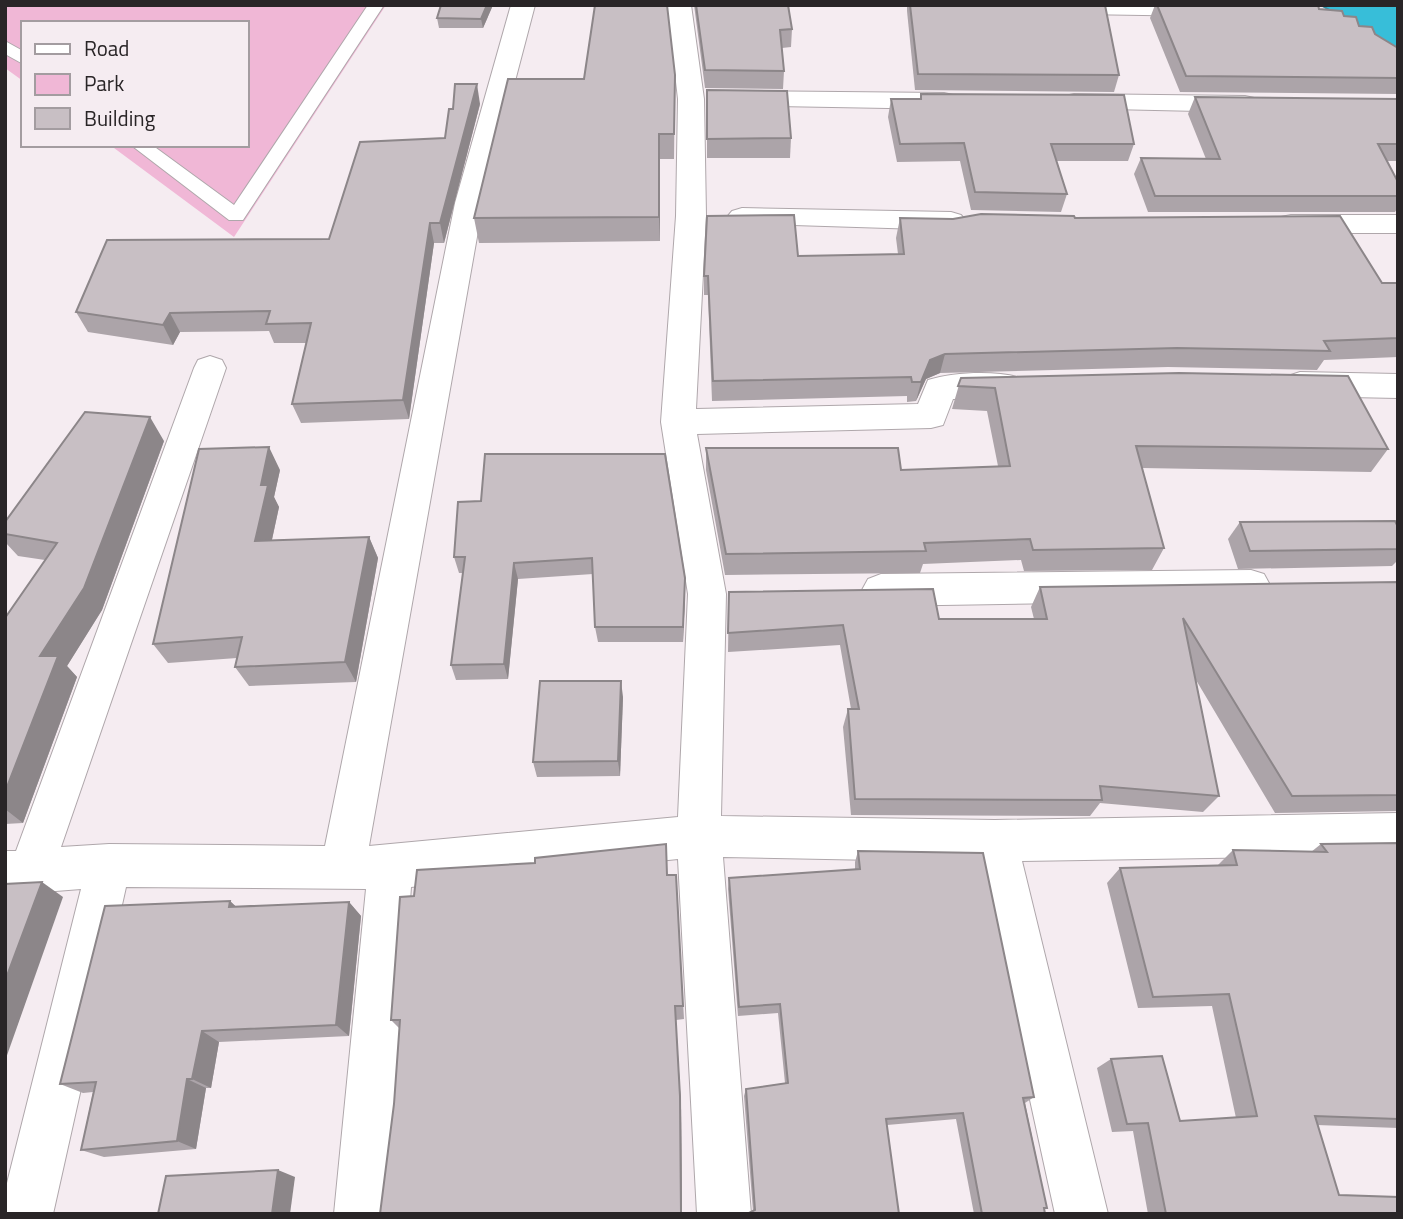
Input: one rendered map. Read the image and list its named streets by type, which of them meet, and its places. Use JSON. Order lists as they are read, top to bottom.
{
  "legend": ["Road", "Park", "Building"]
}
